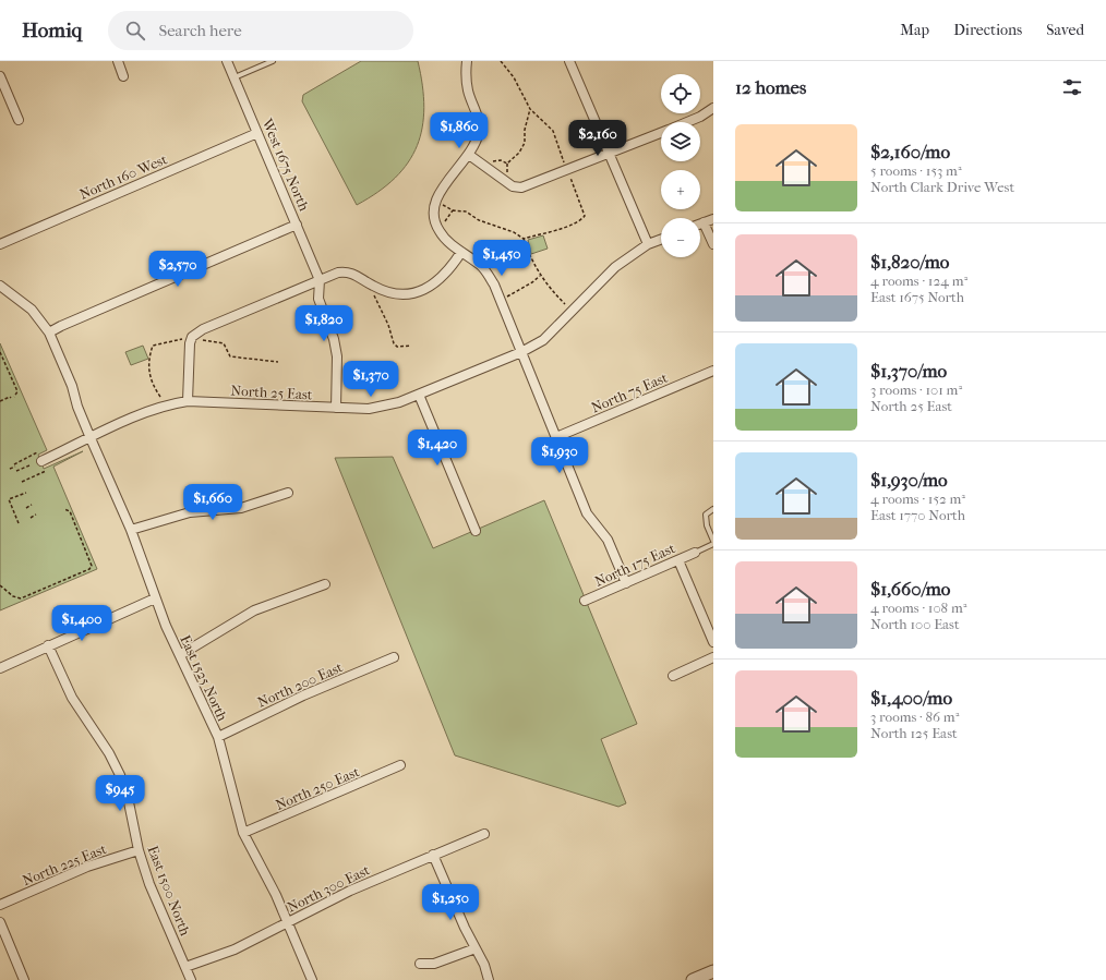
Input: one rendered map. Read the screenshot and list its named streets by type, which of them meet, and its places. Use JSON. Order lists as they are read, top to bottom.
{
  "streets": {
    "street": [
      "West 1675 North",
      "North 160 West",
      "North 25 East",
      "North 75 East",
      "North 175 East",
      "East 1525 North",
      "North 200 East",
      "North 250 East",
      "North 225 East",
      "North 300 East",
      "East 1500 North"
    ]
  },
  "crossings": [
    ["West 1675 North", "North 160 West"],
    ["North 25 East", "East 1525 North"],
    ["East 1525 North", "North 200 East"],
    ["East 1525 North", "North 250 East"],
    ["East 1525 North", "North 300 East"],
    ["North 225 East", "East 1500 North"],
    ["North 300 East", "East 1500 North"]
  ],
  "page": {
    "header": "Homiq",
    "search": "Search here",
    "nav": ["Map", "Directions", "Saved"],
    "heading": "12 homes",
    "map_buttons": ["+", "−"],
    "price": [
      "$1,860",
      "$2,160",
      "$1,450",
      "$2,570",
      "$1,820",
      "$1,370",
      "$1,420",
      "$1,930",
      "$1,660",
      "$1,400",
      "$945",
      "$1,250"
    ],
    "list": [
      {
        "name": "$2,160/mo",
        "note": "5 rooms · 153 m² · North Clark Drive West"
      },
      {
        "name": "$1,820/mo",
        "note": "4 rooms · 124 m² · East 1675 North"
      },
      {
        "name": "$1,370/mo",
        "note": "3 rooms · 101 m² · North 25 East"
      },
      {
        "name": "$1,930/mo",
        "note": "4 rooms · 152 m² · East 1770 North"
      },
      {
        "name": "$1,660/mo",
        "note": "4 rooms · 108 m² · North 100 East"
      },
      {
        "name": "$1,400/mo",
        "note": "3 rooms · 86 m² · North 125 East"
      }
    ]
  }
}
